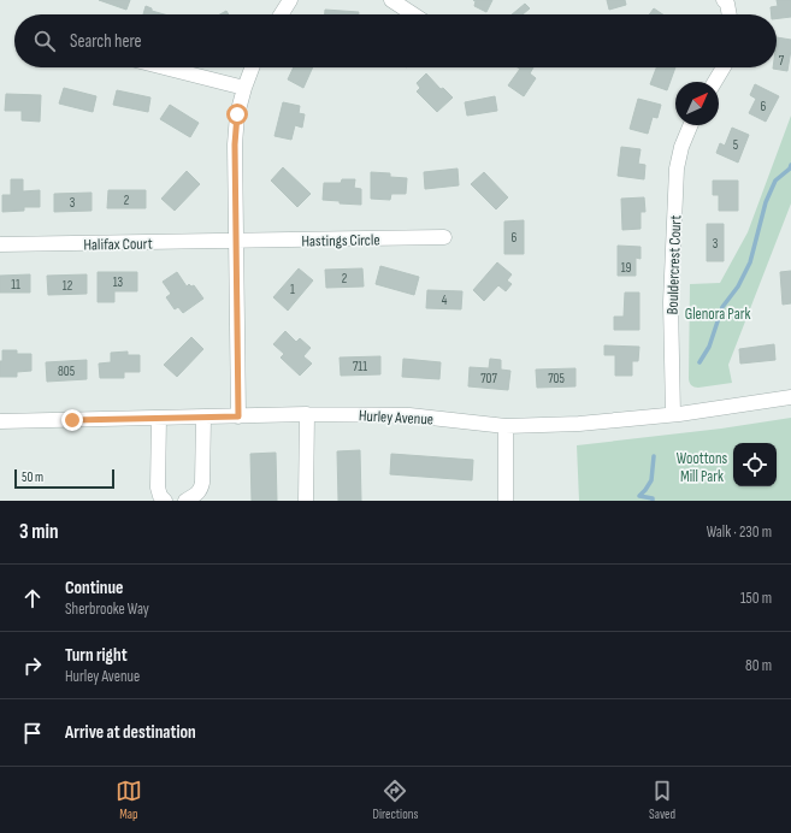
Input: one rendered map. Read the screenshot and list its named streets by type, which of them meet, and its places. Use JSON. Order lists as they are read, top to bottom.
{
  "streets": {
    "street": [
      "Hastings Circle",
      "Halifax Court",
      "Bouldercrest Court",
      "Hurley Avenue"
    ]
  },
  "crossings": [
    ["Hastings Circle", "Halifax Court"],
    ["Bouldercrest Court", "Hurley Avenue"]
  ],
  "parks": ["Glenora Park", "Woottons Mill Park"],
  "house_numbers": [
    "7",
    "6",
    "5",
    "2",
    "3",
    "6",
    "3",
    "19",
    "2",
    "13",
    "11",
    "12",
    "1",
    "4",
    "711",
    "805",
    "707",
    "705"
  ],
  "scale_bar": "50 m",
  "north": "top right",
  "page": {
    "search": "Search here",
    "scale": "50 m",
    "heading": ["3 min", "Walk · 230 m"],
    "list": [
      ["Continue", "Sherbrooke Way", "150 m"],
      ["Turn right", "Hurley Avenue", "80 m"],
      "Arrive at destination"
    ],
    "nav": ["Map", "Directions", "Saved"]
  }
}
